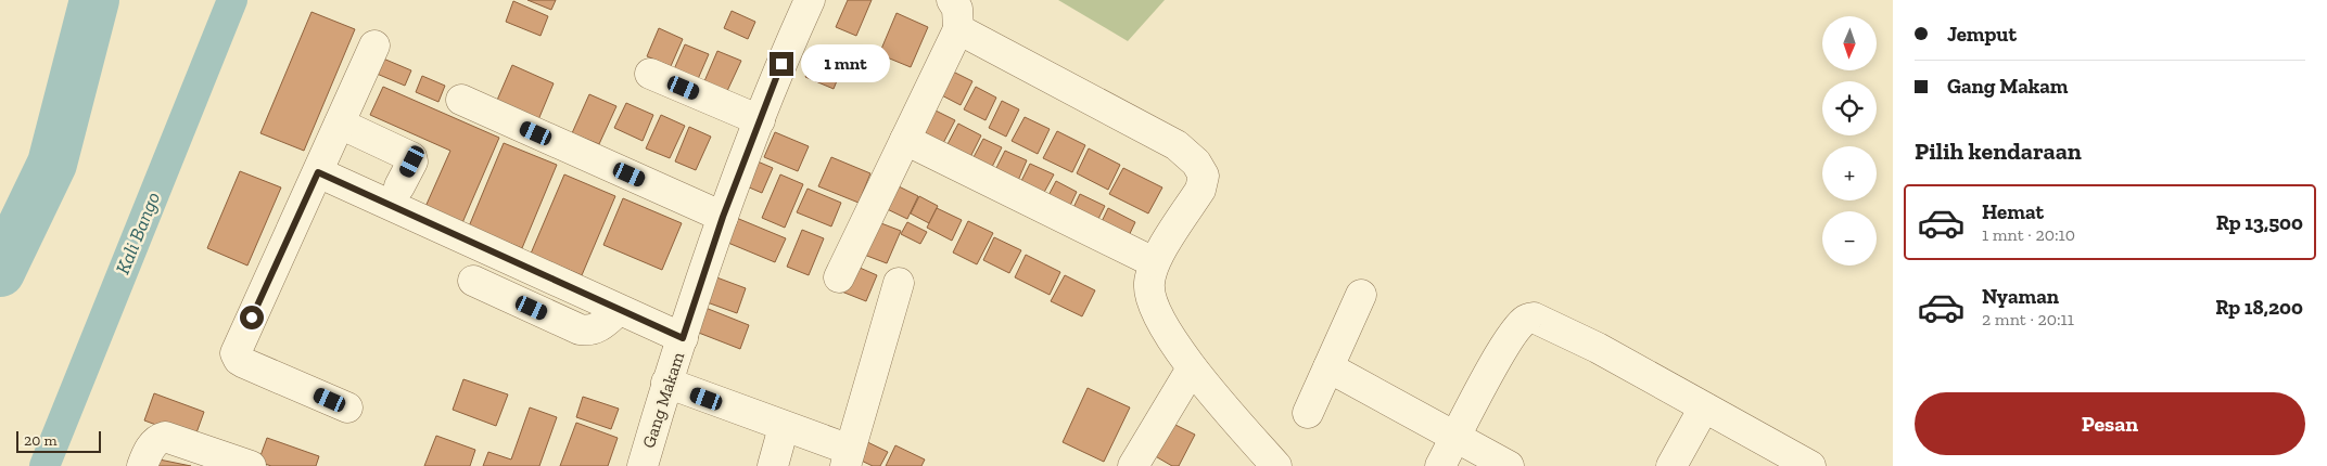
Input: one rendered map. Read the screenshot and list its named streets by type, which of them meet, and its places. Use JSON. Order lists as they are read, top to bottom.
{
  "streets": {
    "street": ["Gang Makam"]
  },
  "water": ["Kali Bango"],
  "scale_bar": "20 m",
  "north": "bottom",
  "page": {
    "banner": ["Jemput", "Gang Makam"],
    "map_buttons": ["+", "−"],
    "bubble": "1 mnt",
    "heading": "Pilih kendaraan",
    "list": [
      {
        "name": "Hemat",
        "note": "1 mnt · 20:10",
        "value": "Rp 13,500"
      },
      {
        "name": "Nyaman",
        "note": "2 mnt · 20:11",
        "value": "Rp 18,200"
      }
    ],
    "buttons": "Pesan",
    "scale": "20 m"
  }
}
